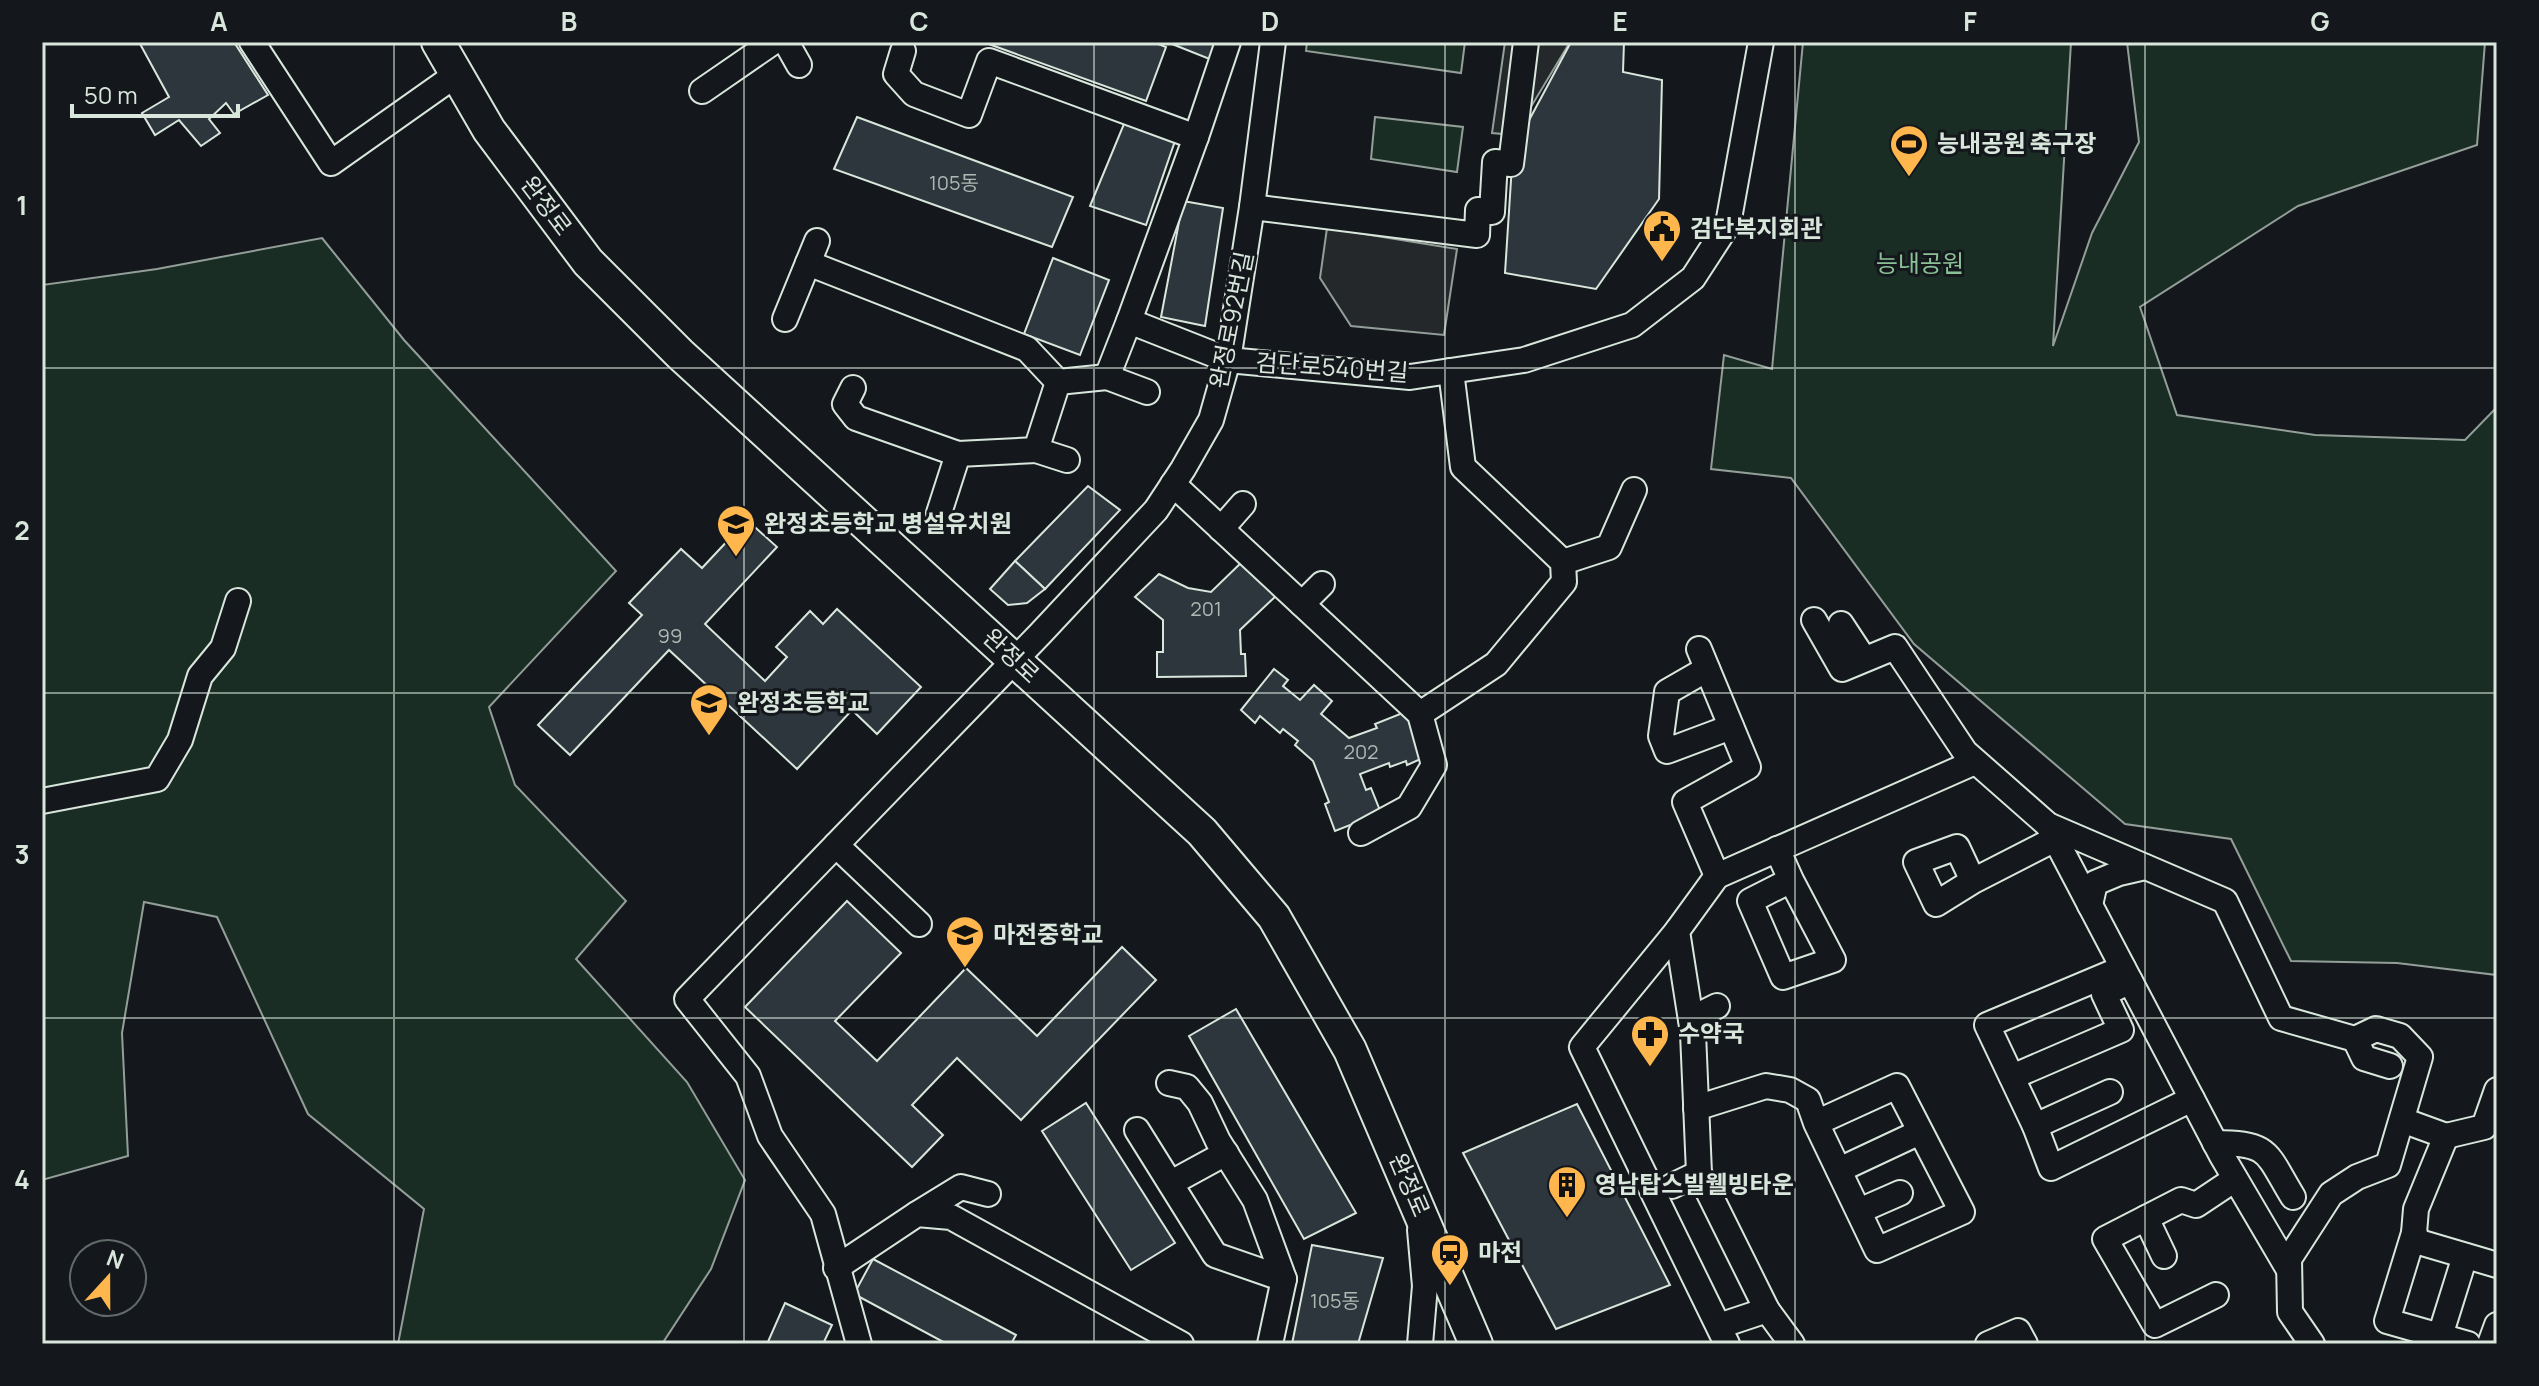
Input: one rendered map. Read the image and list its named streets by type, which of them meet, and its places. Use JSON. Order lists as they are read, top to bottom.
{
  "streets": {
    "main road": ["완정로"],
    "street": ["완정로92번길", "검단로540번길"]
  },
  "crossings": [
    ["완정로", "완정로92번길"],
    ["완정로92번길", "검단로540번길"]
  ],
  "parks": ["능내공원"],
  "places": {
    "sports": ["능내공원 축구장"],
    "public building": ["검단복지회관"],
    "school or university": ["완정초등학교 병설유치원", "완정초등학교", "마전중학교"],
    "pharmacy": ["수약국"],
    "building": ["영남탑스빌웰빙타운"],
    "station": ["마전"]
  },
  "house_numbers": [
    "105동",
    "201",
    "99",
    "202",
    "105동"
  ],
  "scale_bar": "50 m",
  "north": "top",
  "grid": {
    "columns": [
      "A",
      "B",
      "C",
      "D",
      "E",
      "F",
      "G"
    ],
    "rows": [
      "1",
      "2",
      "3",
      "4"
    ]
  }
}
